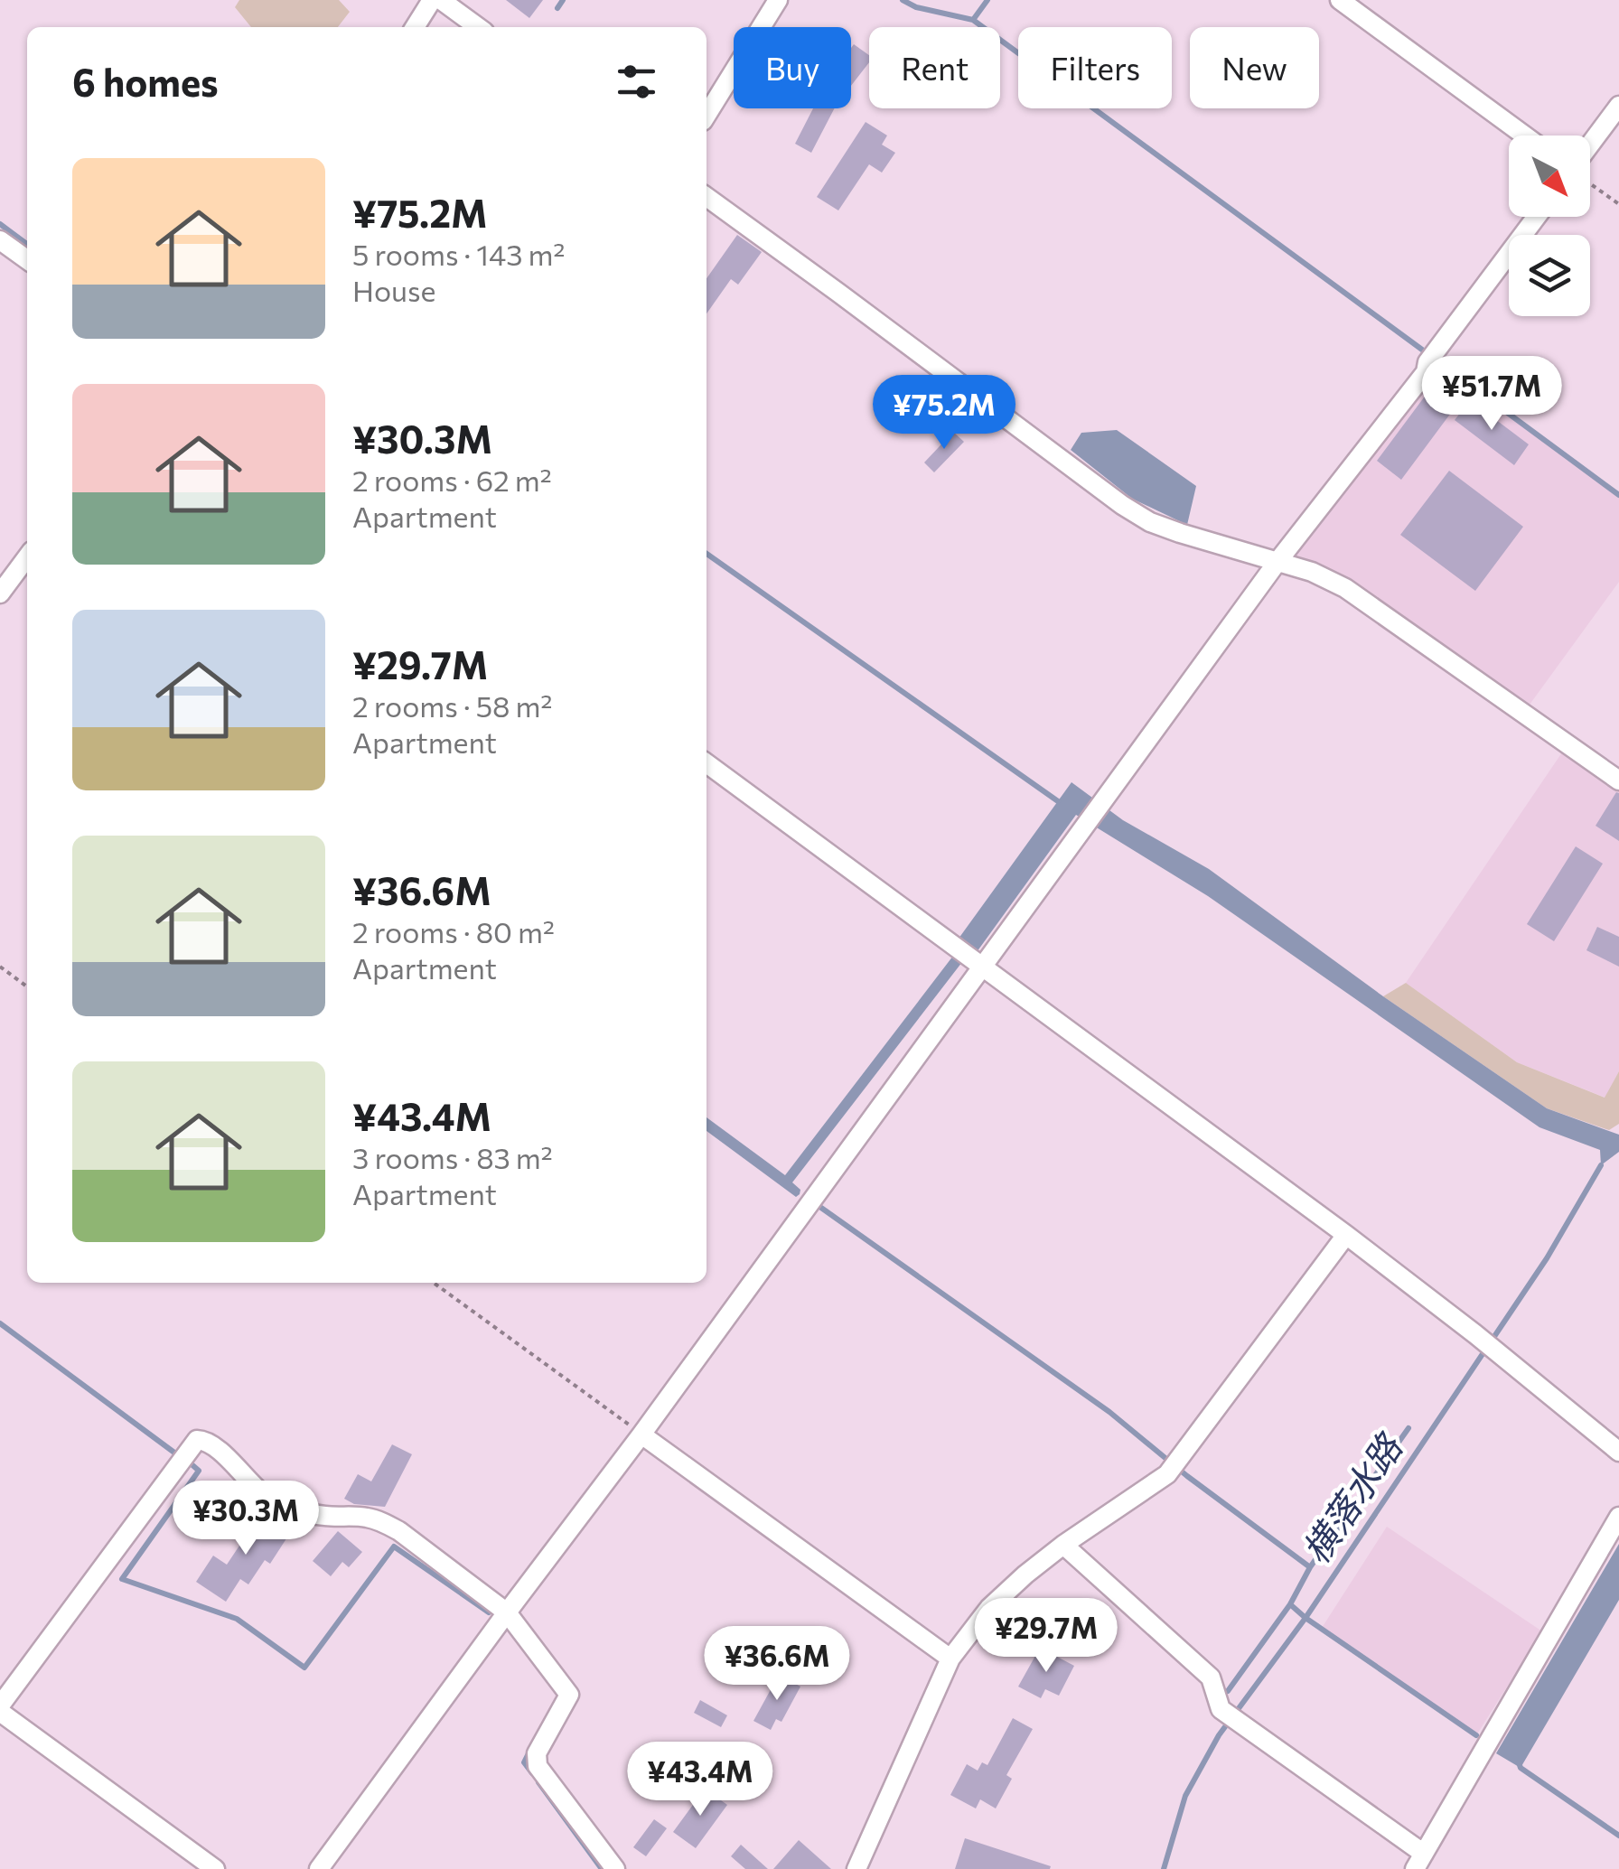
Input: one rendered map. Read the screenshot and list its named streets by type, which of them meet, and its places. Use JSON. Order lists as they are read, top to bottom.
{
  "water": ["横落水路"],
  "north": "bottom right",
  "page": {
    "chip": [
      "Buy",
      "Rent",
      "Filters",
      "New"
    ],
    "heading": "6 homes",
    "list": [
      {
        "name": "¥75.2M",
        "note": "5 rooms · 143 m² · House"
      },
      {
        "name": "¥30.3M",
        "note": "2 rooms · 62 m² · Apartment"
      },
      {
        "name": "¥29.7M",
        "note": "2 rooms · 58 m² · Apartment"
      },
      {
        "name": "¥36.6M",
        "note": "2 rooms · 80 m² · Apartment"
      },
      {
        "name": "¥43.4M",
        "note": "3 rooms · 83 m² · Apartment"
      }
    ],
    "price": [
      "¥51.7M",
      "¥75.2M",
      "¥30.3M",
      "¥29.7M",
      "¥36.6M",
      "¥43.4M"
    ]
  }
}
